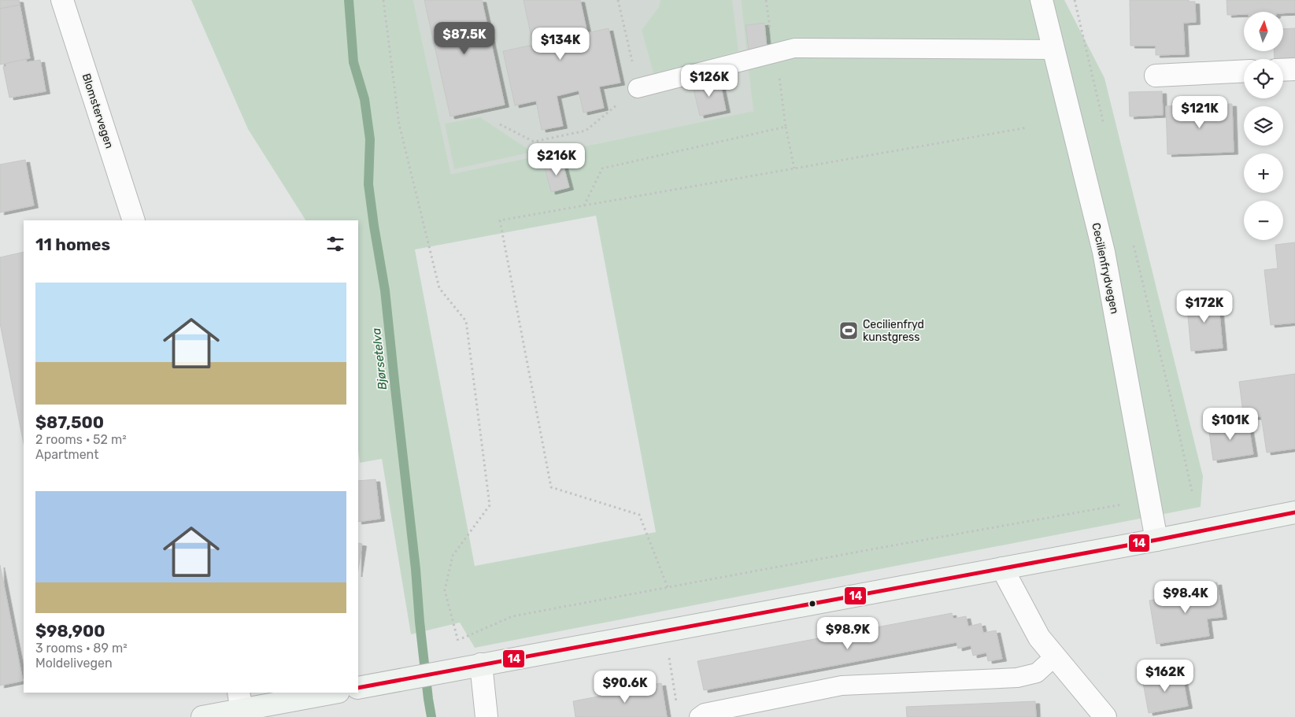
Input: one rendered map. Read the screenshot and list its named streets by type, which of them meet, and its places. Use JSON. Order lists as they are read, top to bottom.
{
  "streets": {
    "street": ["Blomstervegen", "Cecilienfrydvegen"]
  },
  "water": ["Bjørsetelva"],
  "places": {
    "sports": ["Cecilienfryd kunstgress"]
  },
  "lines": ["transit line 14"],
  "north": "top",
  "page": {
    "map_buttons": ["+", "−"],
    "price": [
      "$87.5K",
      "$134K",
      "$126K",
      "$121K",
      "$216K",
      "$172K",
      "$101K",
      "$98.4K",
      "$98.9K",
      "$162K",
      "$90.6K"
    ],
    "heading": "11 homes",
    "list": [
      {
        "name": "$87,500",
        "note": "2 rooms · 52 m² · Apartment"
      },
      {
        "name": "$98,900",
        "note": "3 rooms · 89 m² · Moldelivegen"
      }
    ]
  }
}
